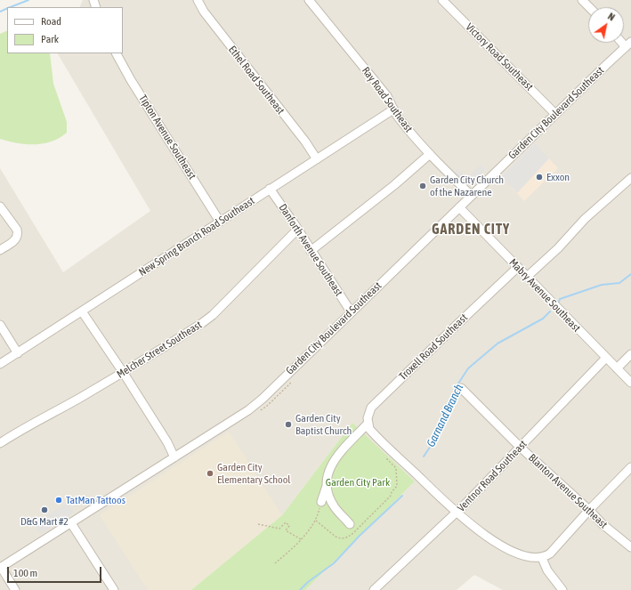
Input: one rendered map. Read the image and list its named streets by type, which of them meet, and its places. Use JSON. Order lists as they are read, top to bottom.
{
  "streets": {
    "street": [
      "Victory Road Southeast",
      "Ethel Road Southeast",
      "Ray Road Southeast",
      "Garden City Boulevard Southeast",
      "Tipton Avenue Southeast",
      "New Spring Branch Road Southeast",
      "Danforth Avenue Southeast",
      "Mabry Avenue Southeast",
      "Troxell Road Southeast",
      "Melcher Street Southeast",
      "Ventnor Road Southeast",
      "Blanton Avenue Southeast"
    ]
  },
  "crossings": [
    ["Victory Road Southeast", "Garden City Boulevard Southeast"],
    ["Ethel Road Southeast", "New Spring Branch Road Southeast"],
    ["Ray Road Southeast", "Garden City Boulevard Southeast"],
    ["Ray Road Southeast", "New Spring Branch Road Southeast"],
    ["Garden City Boulevard Southeast", "Danforth Avenue Southeast"],
    ["Garden City Boulevard Southeast", "Mabry Avenue Southeast"],
    ["Tipton Avenue Southeast", "New Spring Branch Road Southeast"],
    ["New Spring Branch Road Southeast", "Danforth Avenue Southeast"],
    ["Danforth Avenue Southeast", "Melcher Street Southeast"],
    ["Mabry Avenue Southeast", "Troxell Road Southeast"],
    ["Mabry Avenue Southeast", "Ventnor Road Southeast"],
    ["Ventnor Road Southeast", "Blanton Avenue Southeast"]
  ],
  "districts": ["GARDEN CITY"],
  "water": ["Garnand Branch"],
  "parks": ["Garden City Park"],
  "places": [
    "Exxon",
    "Garden City Church of the Nazarene",
    "Garden City Baptist Church",
    "Garden City Elementary School",
    "TatMan Tattoos",
    "D&G Mart #2"
  ],
  "legend": ["Road", "Park"],
  "scale_bar": "100 m",
  "north": "top right"
}
